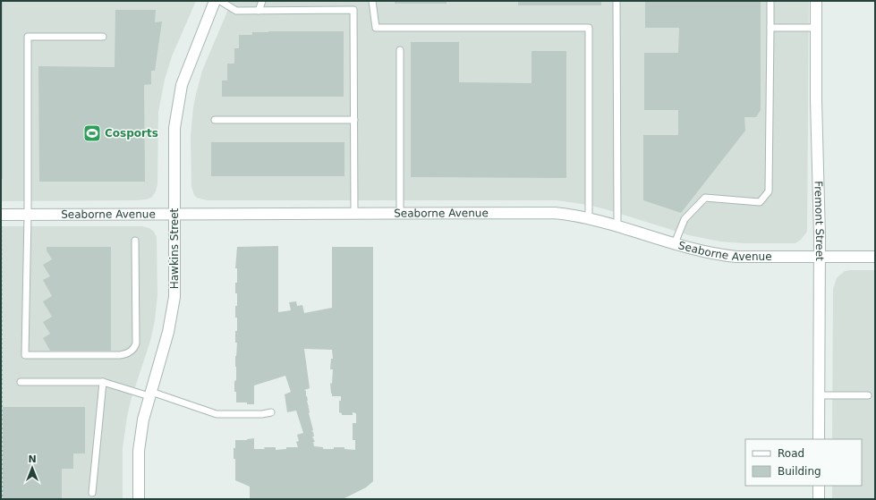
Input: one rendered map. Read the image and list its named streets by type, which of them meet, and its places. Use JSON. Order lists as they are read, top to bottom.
{
  "streets": {
    "street": ["Seaborne Avenue", "Fremont Street", "Hawkins Street"]
  },
  "crossings": [
    ["Seaborne Avenue", "Fremont Street"],
    ["Seaborne Avenue", "Hawkins Street"]
  ],
  "places": {
    "sports": ["Cosports"]
  },
  "legend": ["Road", "Building"],
  "north": "top"
}
